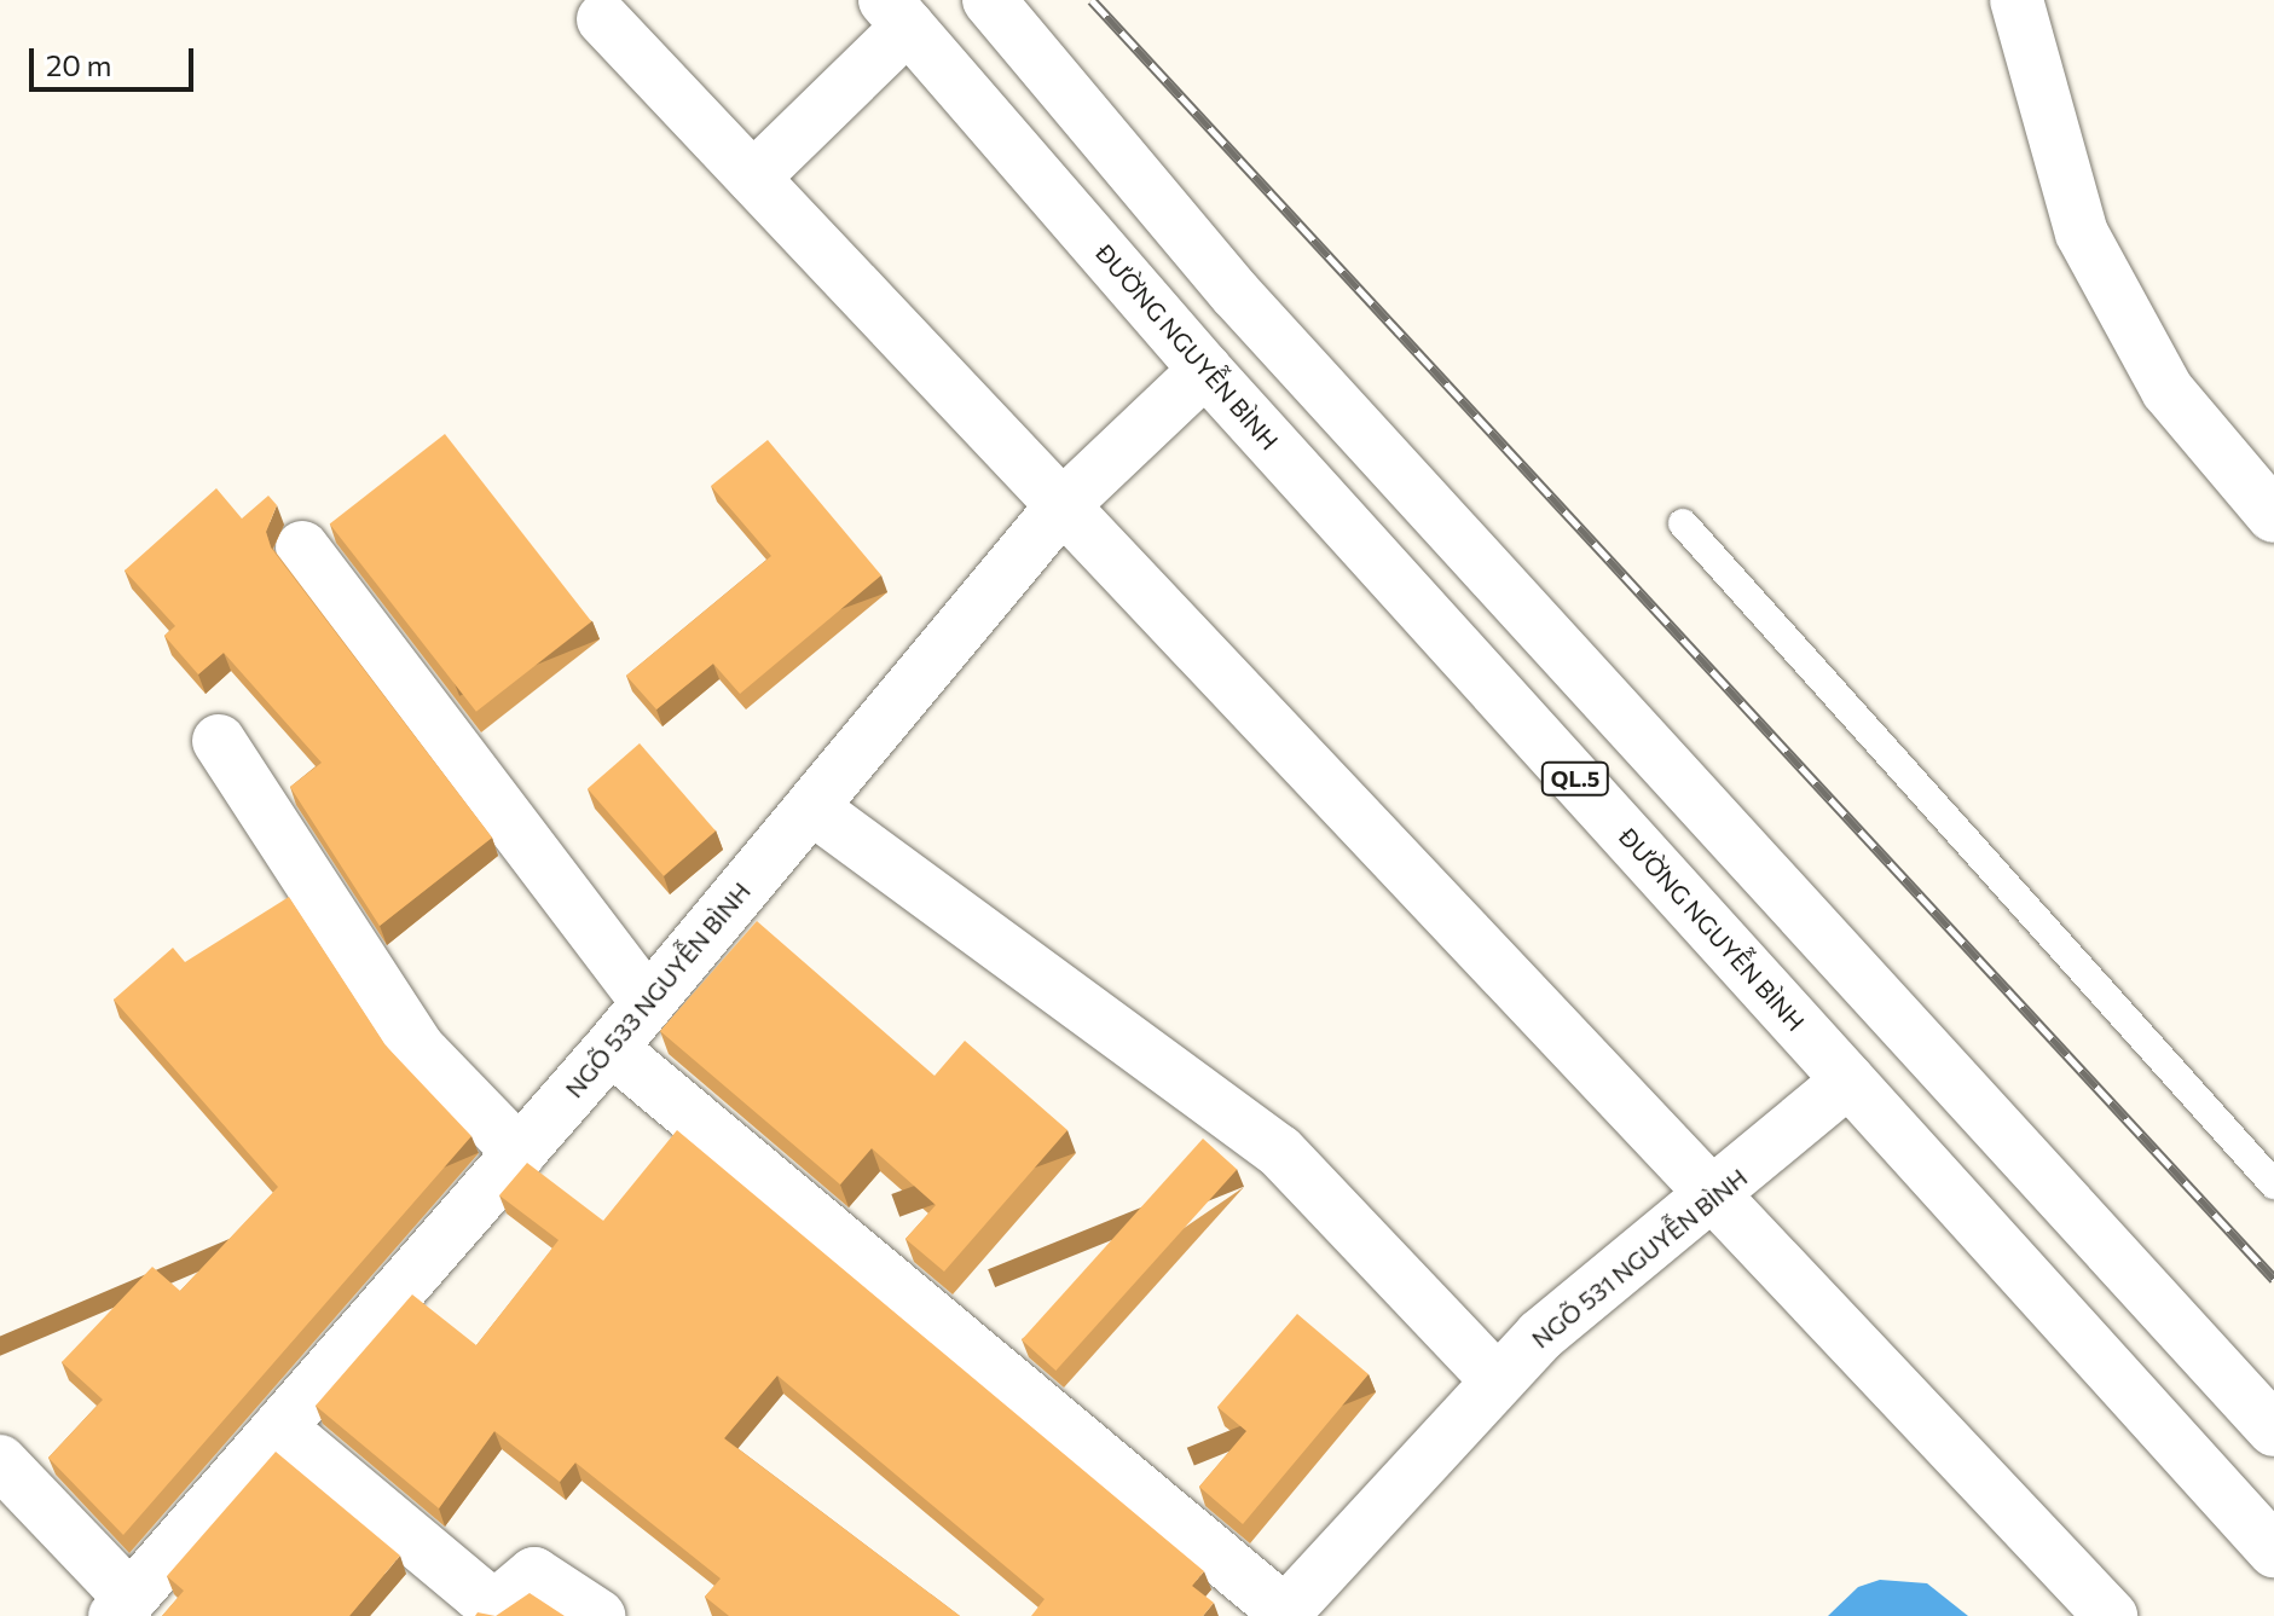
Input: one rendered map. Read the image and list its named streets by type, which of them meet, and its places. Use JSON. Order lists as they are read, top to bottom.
{
  "streets": {
    "main road": [
      "ĐƯỜNG NGUYỄN BÌNH",
      "QL.5",
      "NGÕ 533 NGUYỄN BÌNH",
      "NGÕ 531 NGUYỄN BÌNH"
    ]
  },
  "crossings": [
    ["ĐƯỜNG NGUYỄN BÌNH", "NGÕ 533 NGUYỄN BÌNH"],
    ["ĐƯỜNG NGUYỄN BÌNH", "NGÕ 531 NGUYỄN BÌNH"]
  ],
  "scale_bar": "20 m"
}
